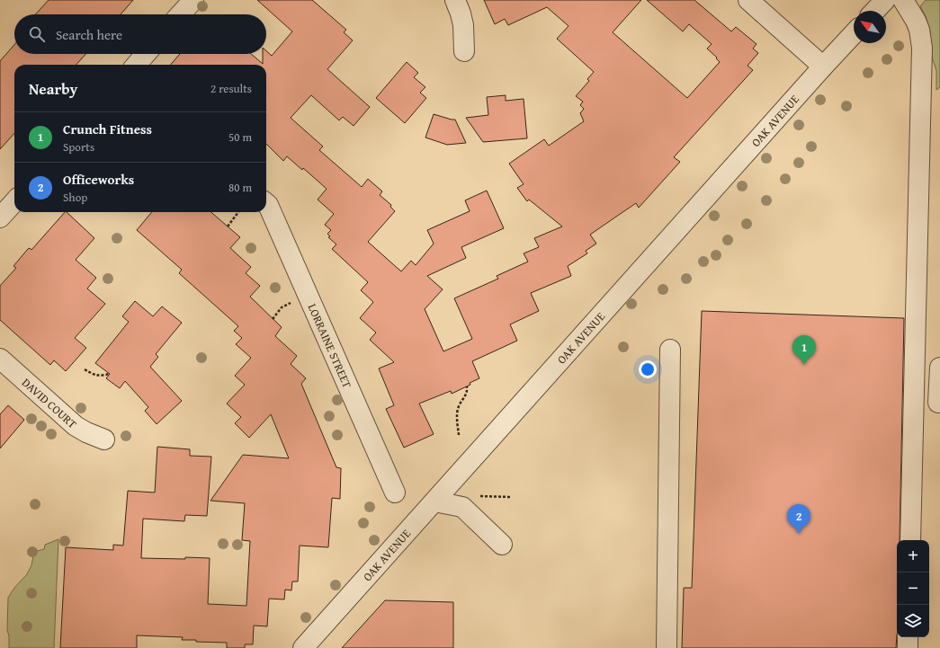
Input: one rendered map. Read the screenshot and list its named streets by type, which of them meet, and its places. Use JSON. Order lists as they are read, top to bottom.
{
  "streets": {
    "street": ["OAK AVENUE", "LORRAINE STREET", "DAVID COURT"]
  },
  "north": "top left",
  "page": {
    "search": "Search here",
    "heading": ["Nearby", "2 results"],
    "list": [
      {
        "mark": "1",
        "name": "Crunch Fitness",
        "note": "Sports",
        "value": "50 m"
      },
      {
        "mark": "2",
        "name": "Officeworks",
        "note": "Shop",
        "value": "80 m"
      }
    ],
    "pins": ["1", "2"],
    "map_buttons": ["+", "−"]
  }
}
